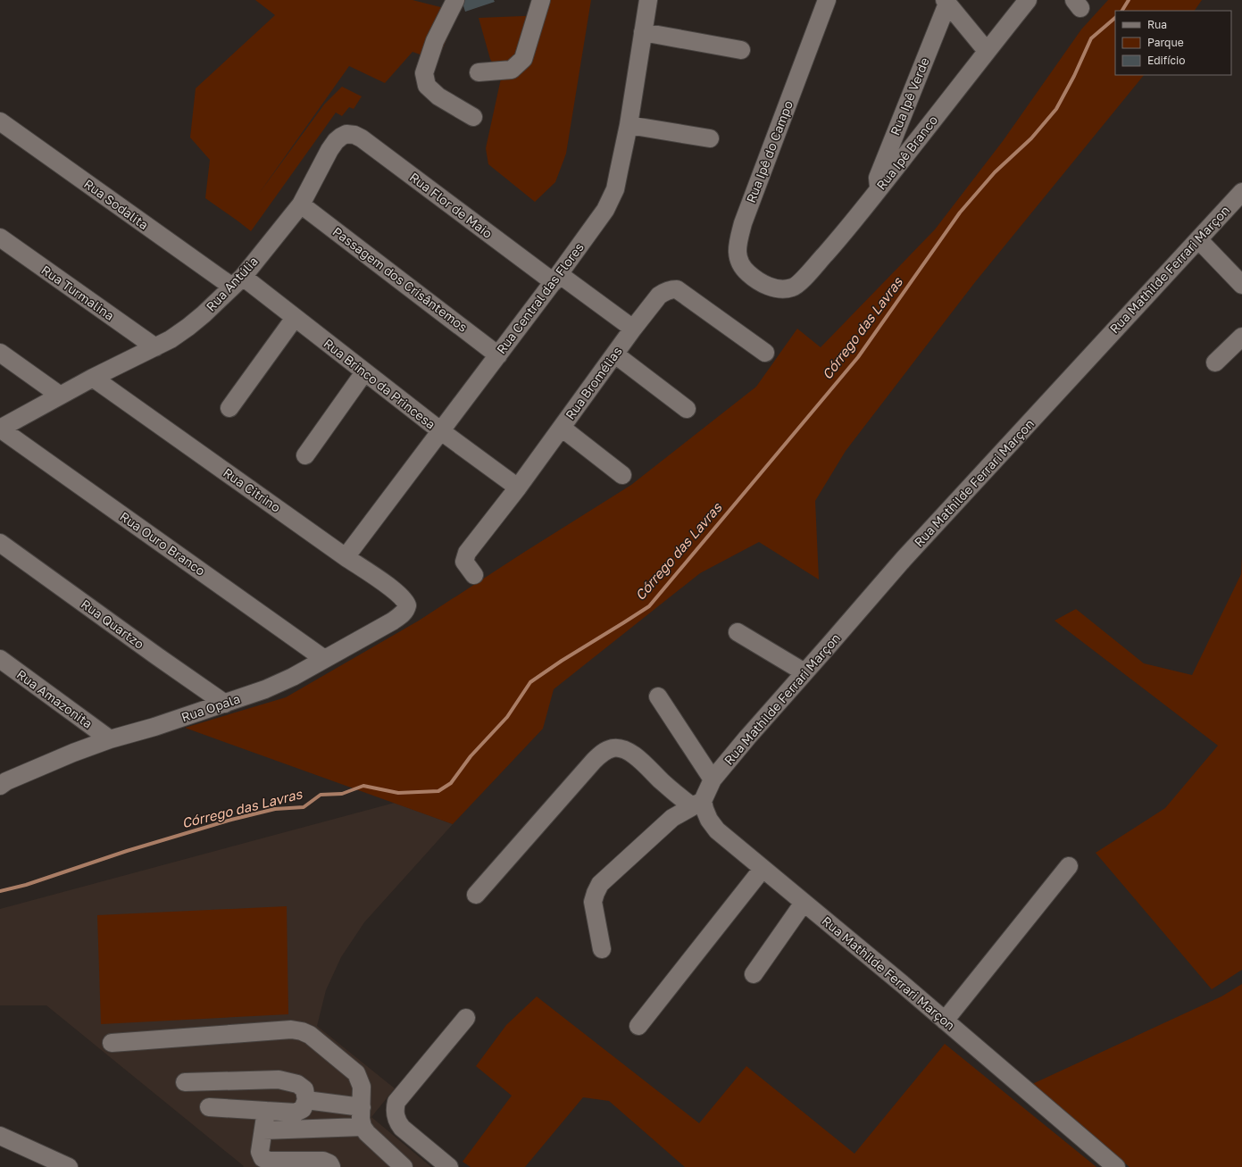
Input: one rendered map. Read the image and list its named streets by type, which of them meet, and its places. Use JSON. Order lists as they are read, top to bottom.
{
  "streets": {
    "street": [
      "Rua Ipê Verde",
      "Rua Ipê do Campo",
      "Rua Ipê Branco",
      "Rua Sodalita",
      "Rua Flor de Maio",
      "Rua Mathilde Ferrari Marçon",
      "Passagem dos Crisântemos",
      "Rua Antúlia",
      "Rua Turmalina",
      "Rua Central das Flores",
      "Rua Bromélias",
      "Rua Brinco da Princesa",
      "Rua Citrino",
      "Rua Ouro Branco",
      "Rua Quartzo",
      "Rua Amazonita",
      "Rua Opala"
    ]
  },
  "crossings": [
    ["Rua Ipê Verde", "Rua Ipê Branco"],
    ["Rua Ipê do Campo", "Rua Ipê Branco"],
    ["Rua Sodalita", "Rua Antúlia"],
    ["Rua Sodalita", "Rua Brinco da Princesa"],
    ["Rua Flor de Maio", "Rua Antúlia"],
    ["Rua Flor de Maio", "Rua Central das Flores"],
    ["Rua Flor de Maio", "Rua Bromélias"],
    ["Passagem dos Crisântemos", "Rua Antúlia"],
    ["Passagem dos Crisântemos", "Rua Central das Flores"],
    ["Rua Antúlia", "Rua Turmalina"],
    ["Rua Antúlia", "Rua Brinco da Princesa"],
    ["Rua Antúlia", "Rua Citrino"],
    ["Rua Antúlia", "Rua Ouro Branco"],
    ["Rua Central das Flores", "Rua Brinco da Princesa"],
    ["Rua Central das Flores", "Rua Citrino"],
    ["Rua Bromélias", "Rua Brinco da Princesa"],
    ["Rua Citrino", "Rua Opala"],
    ["Rua Ouro Branco", "Rua Opala"],
    ["Rua Quartzo", "Rua Opala"],
    ["Rua Amazonita", "Rua Opala"]
  ],
  "water": ["Córrego das Lavras"],
  "legend": ["Rua", "Parque", "Edifício"]
}
